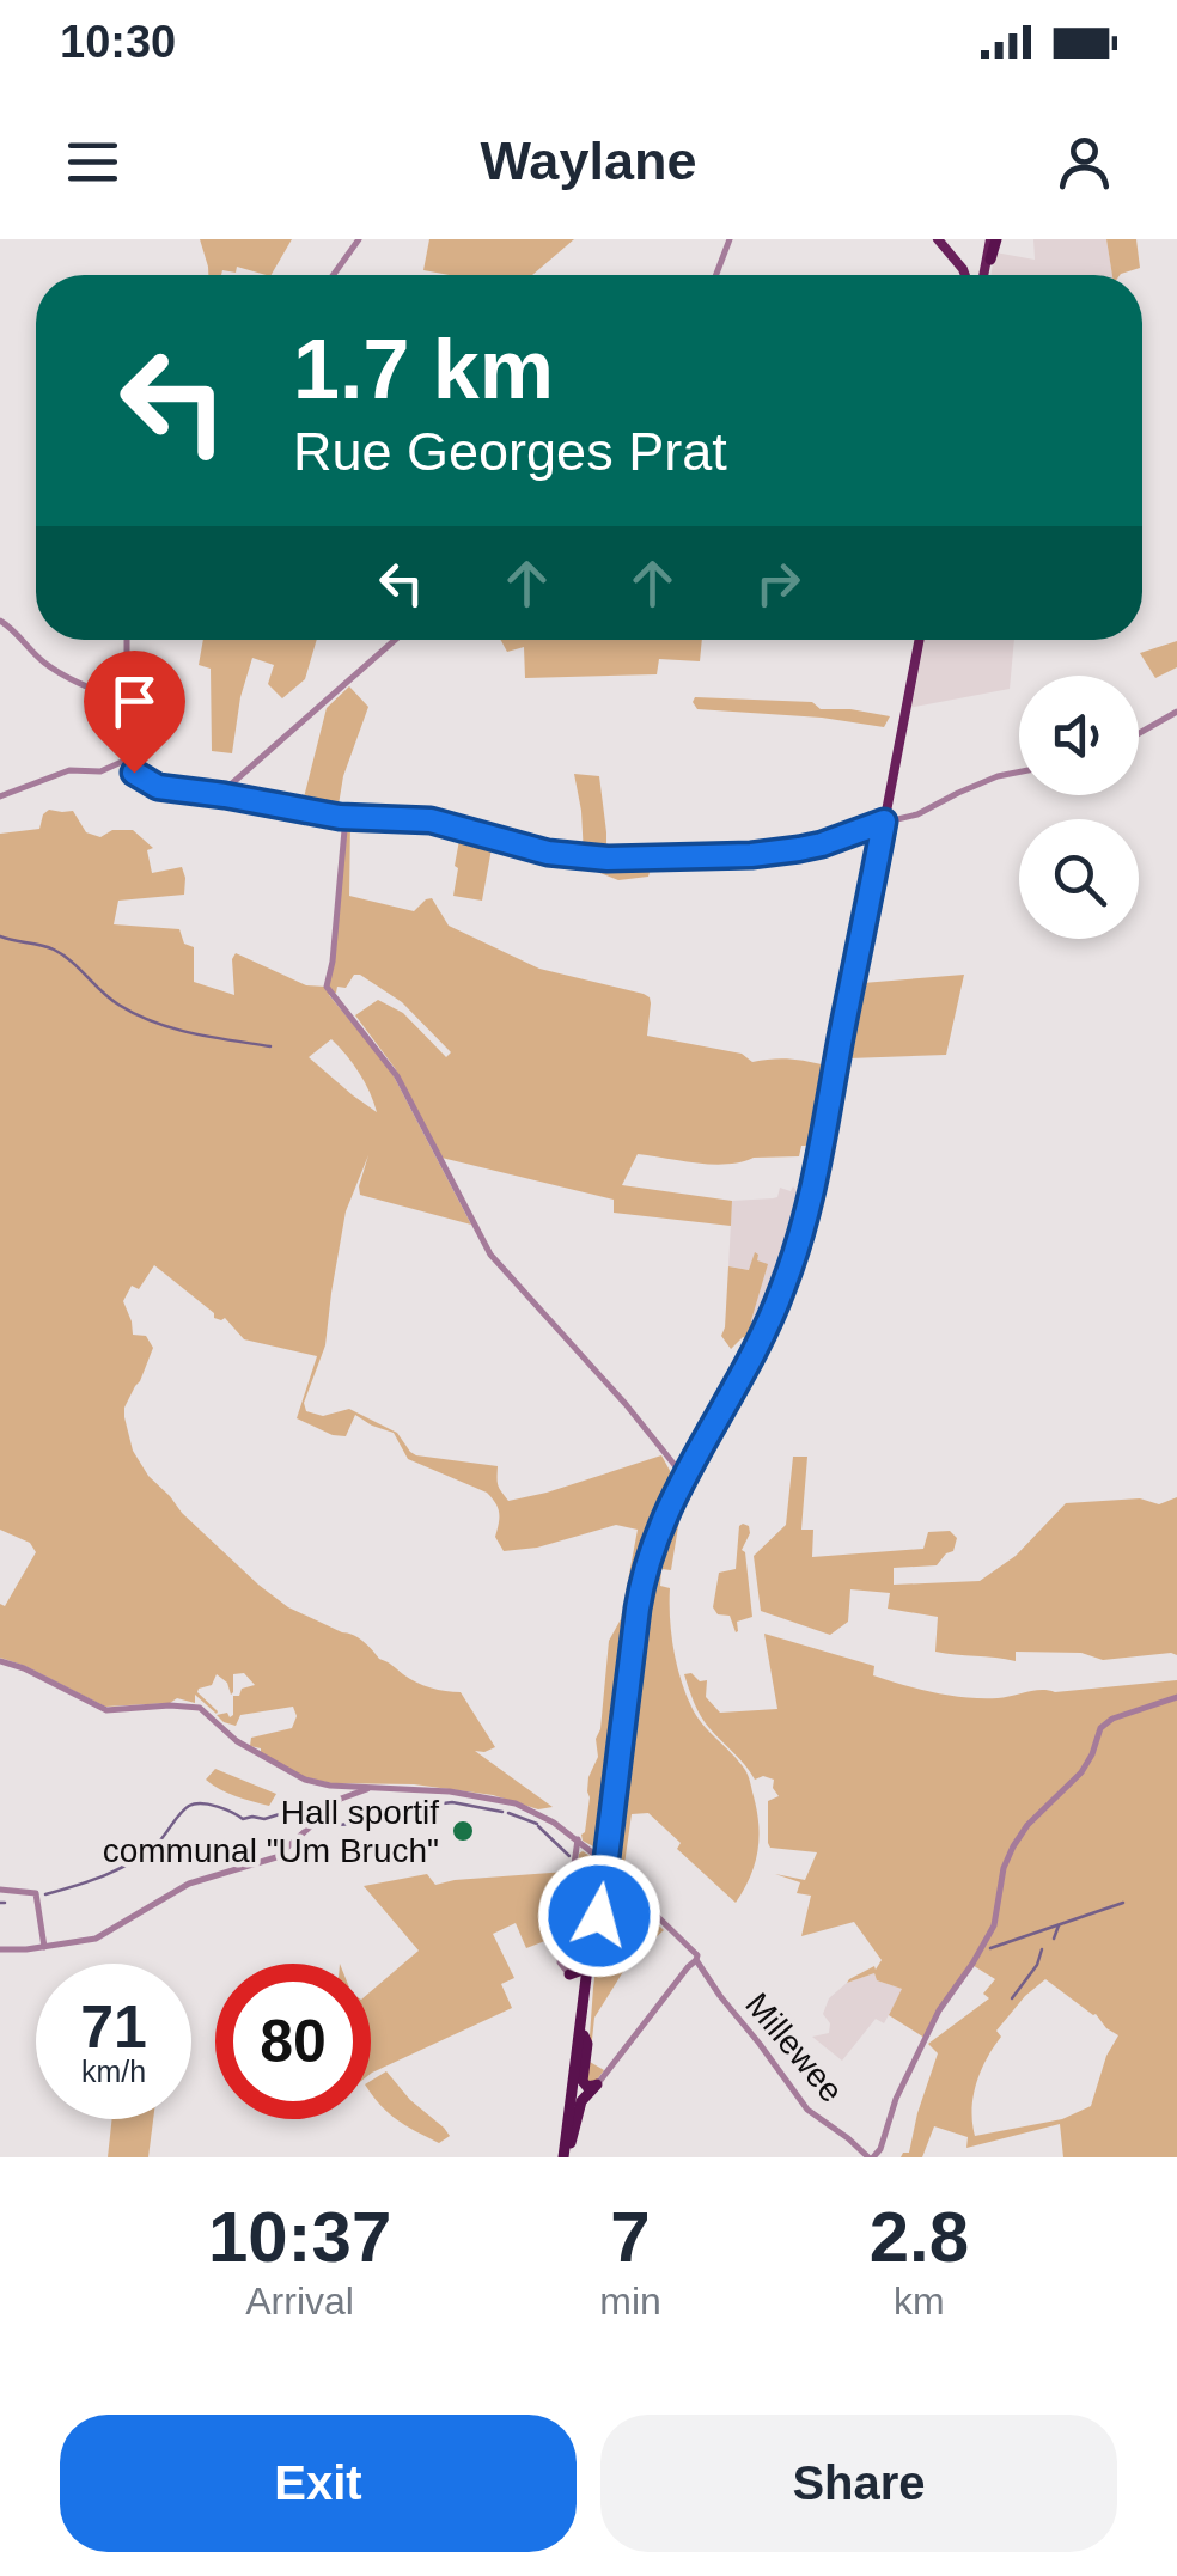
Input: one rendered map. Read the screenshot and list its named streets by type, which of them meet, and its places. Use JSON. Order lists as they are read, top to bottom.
{
  "streets": {
    "street": ["Millewee"]
  },
  "places": ["Hall sportif communal \"Um Bruch\""],
  "page": {
    "status": "10:30",
    "header": "Waylane",
    "turn": ["1.7 km", "Rue Georges Prat"],
    "speed": "71 km/h",
    "limit": "80",
    "eta": [
      "10:37",
      "Arrival",
      "7",
      "min",
      "2.8",
      "km"
    ],
    "buttons": ["Exit", "Share"]
  }
}
